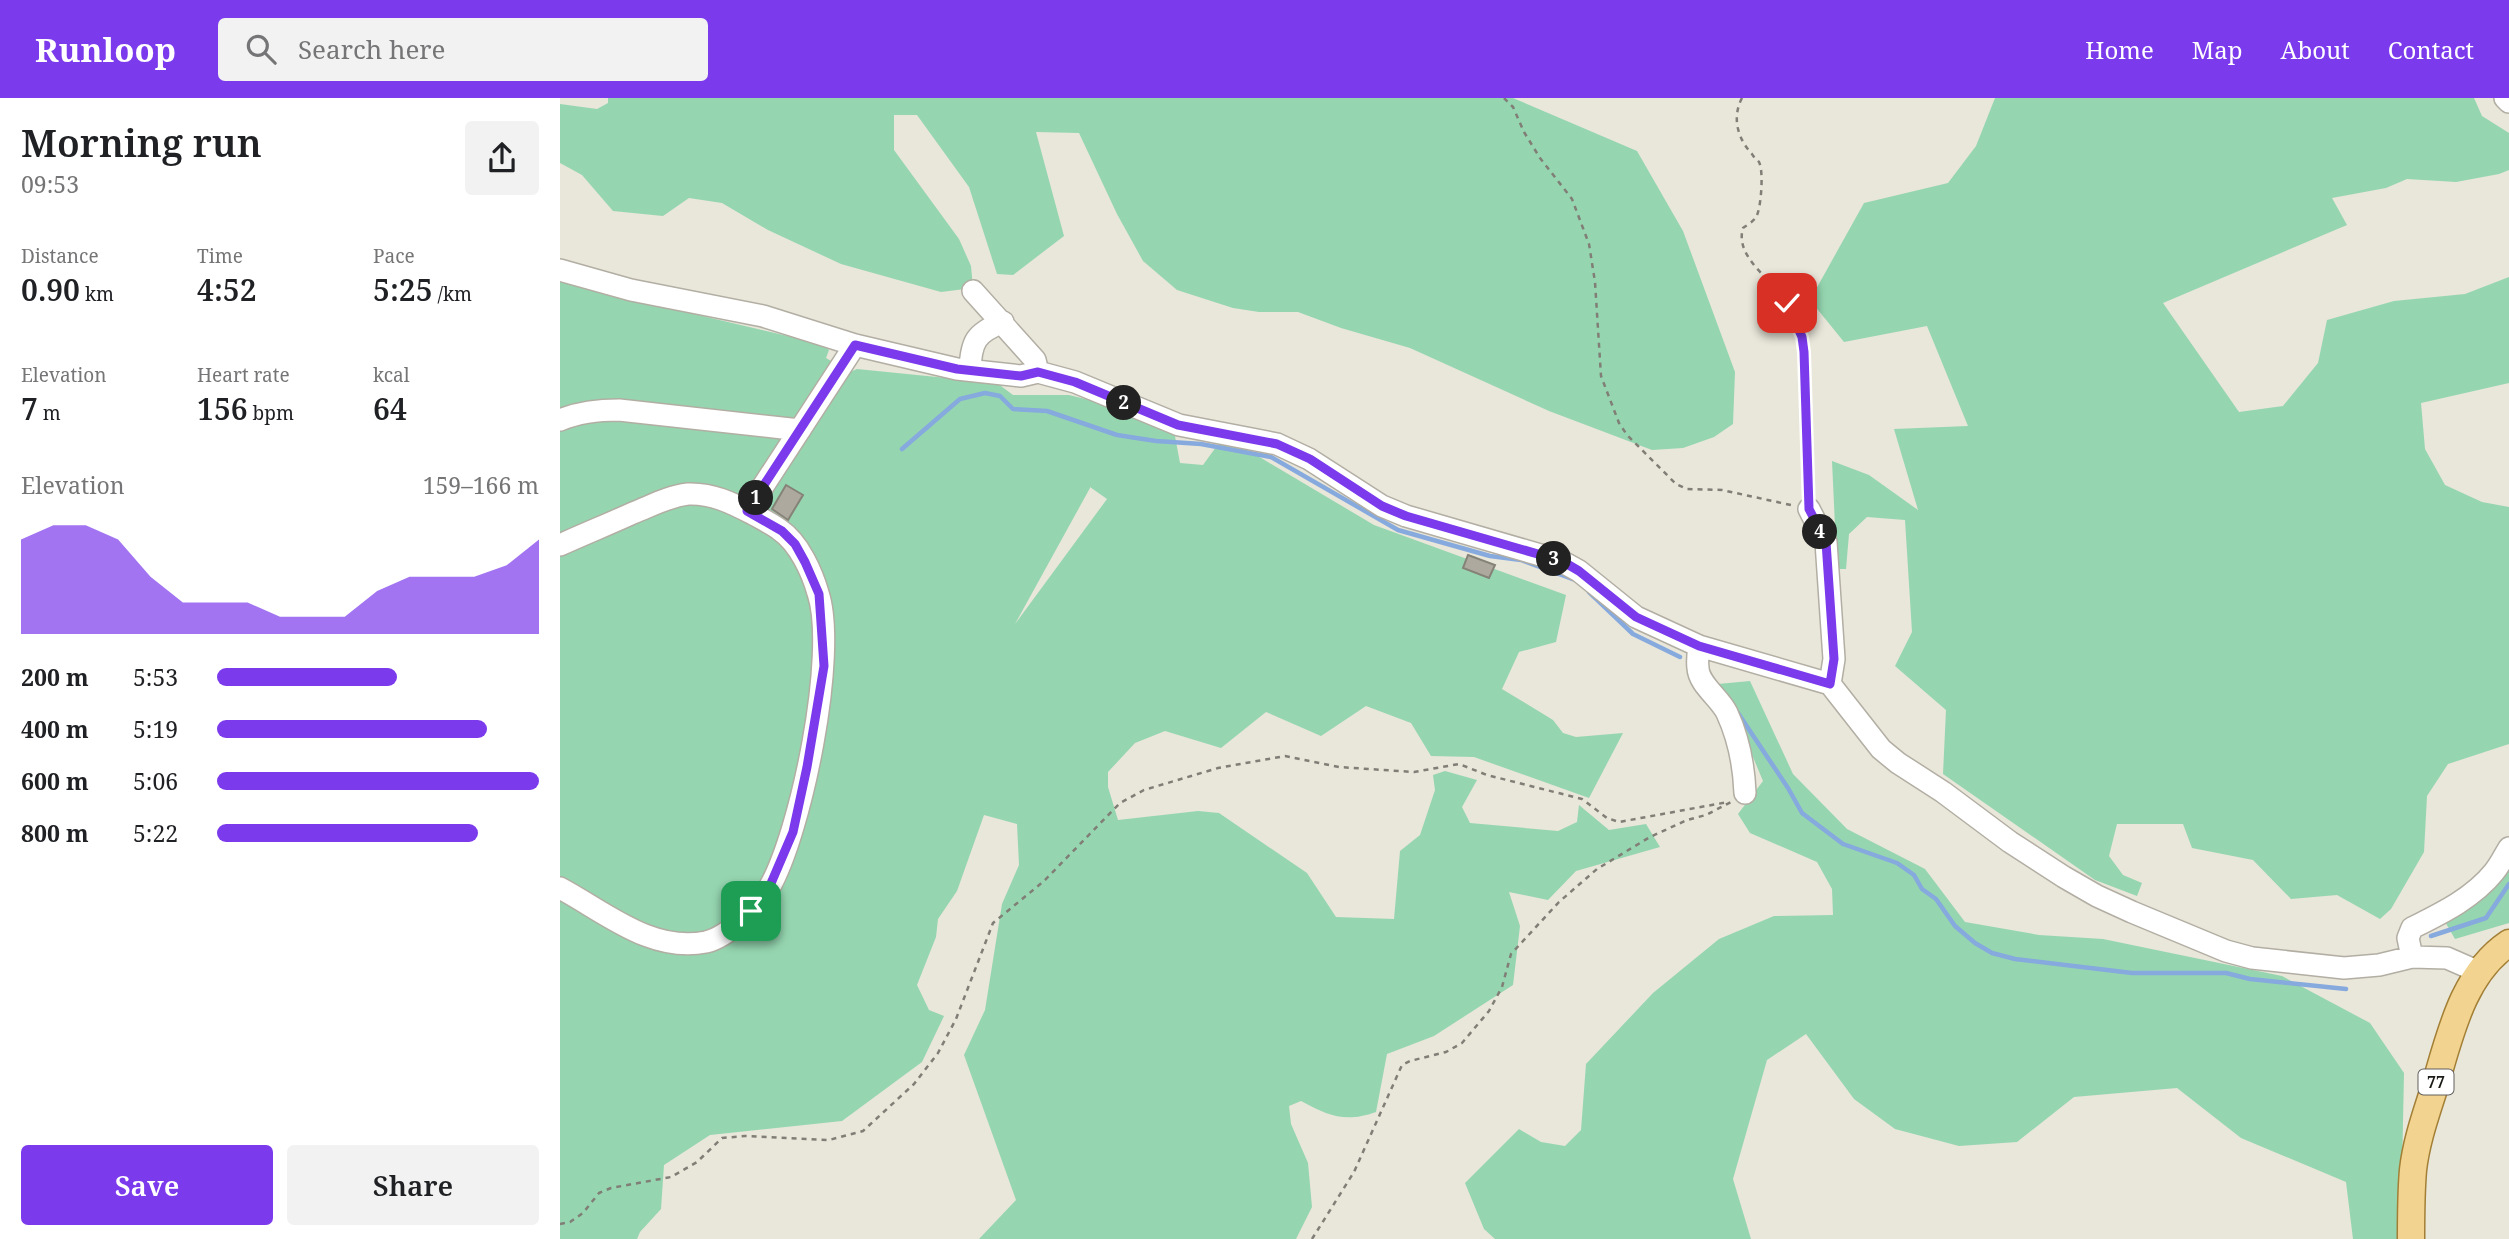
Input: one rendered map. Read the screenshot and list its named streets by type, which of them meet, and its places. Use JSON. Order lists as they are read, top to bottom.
{
  "streets": {
    "main road": ["77"]
  },
  "page": {
    "header": "Runloop",
    "search": "Search here",
    "nav": [
      "Home",
      "Map",
      "About",
      "Contact"
    ],
    "heading": ["Morning run", "09:53"],
    "stats": [
      ["Distance", "0.90 km"],
      ["Time", "4:52"],
      ["Pace", "5:25 /km"],
      ["Elevation", "7 m"],
      ["Heart rate", "156 bpm"],
      ["kcal", "64"]
    ],
    "pins": [
      "2",
      "1",
      "4",
      "3"
    ],
    "chart": ["Elevation", "159–166 m"],
    "list": [
      {
        "name": "200 m",
        "note": "5:53"
      },
      {
        "name": "400 m",
        "note": "5:19"
      },
      {
        "name": "600 m",
        "note": "5:06"
      },
      {
        "name": "800 m",
        "note": "5:22"
      }
    ],
    "buttons": ["Save", "Share"]
  }
}
